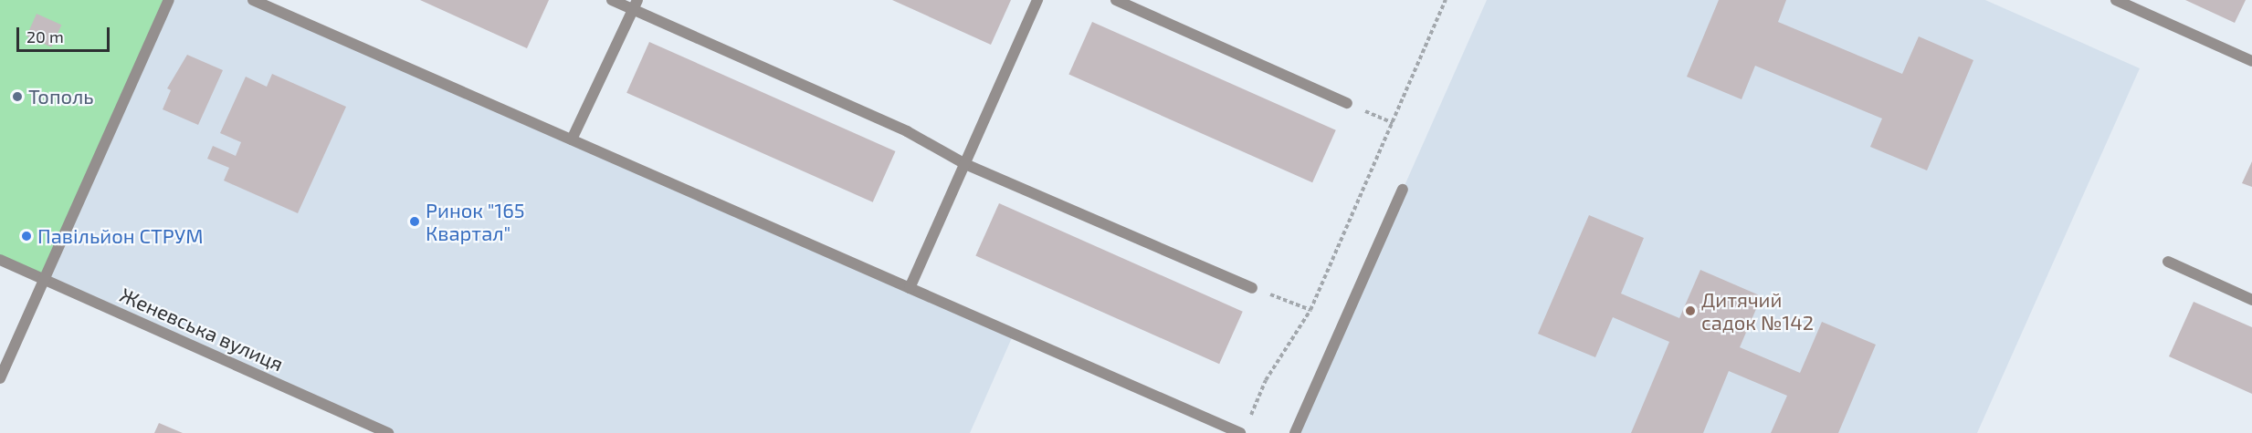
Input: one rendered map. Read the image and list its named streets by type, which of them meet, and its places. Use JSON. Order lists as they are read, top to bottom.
{
  "streets": {
    "street": ["Женевська вулиця"]
  },
  "places": [
    "Тополь",
    "Ринок \"165 Квартал\"",
    "Павільйон СТРУМ",
    "Дитячий садок №142"
  ],
  "scale_bar": "20 m"
}
